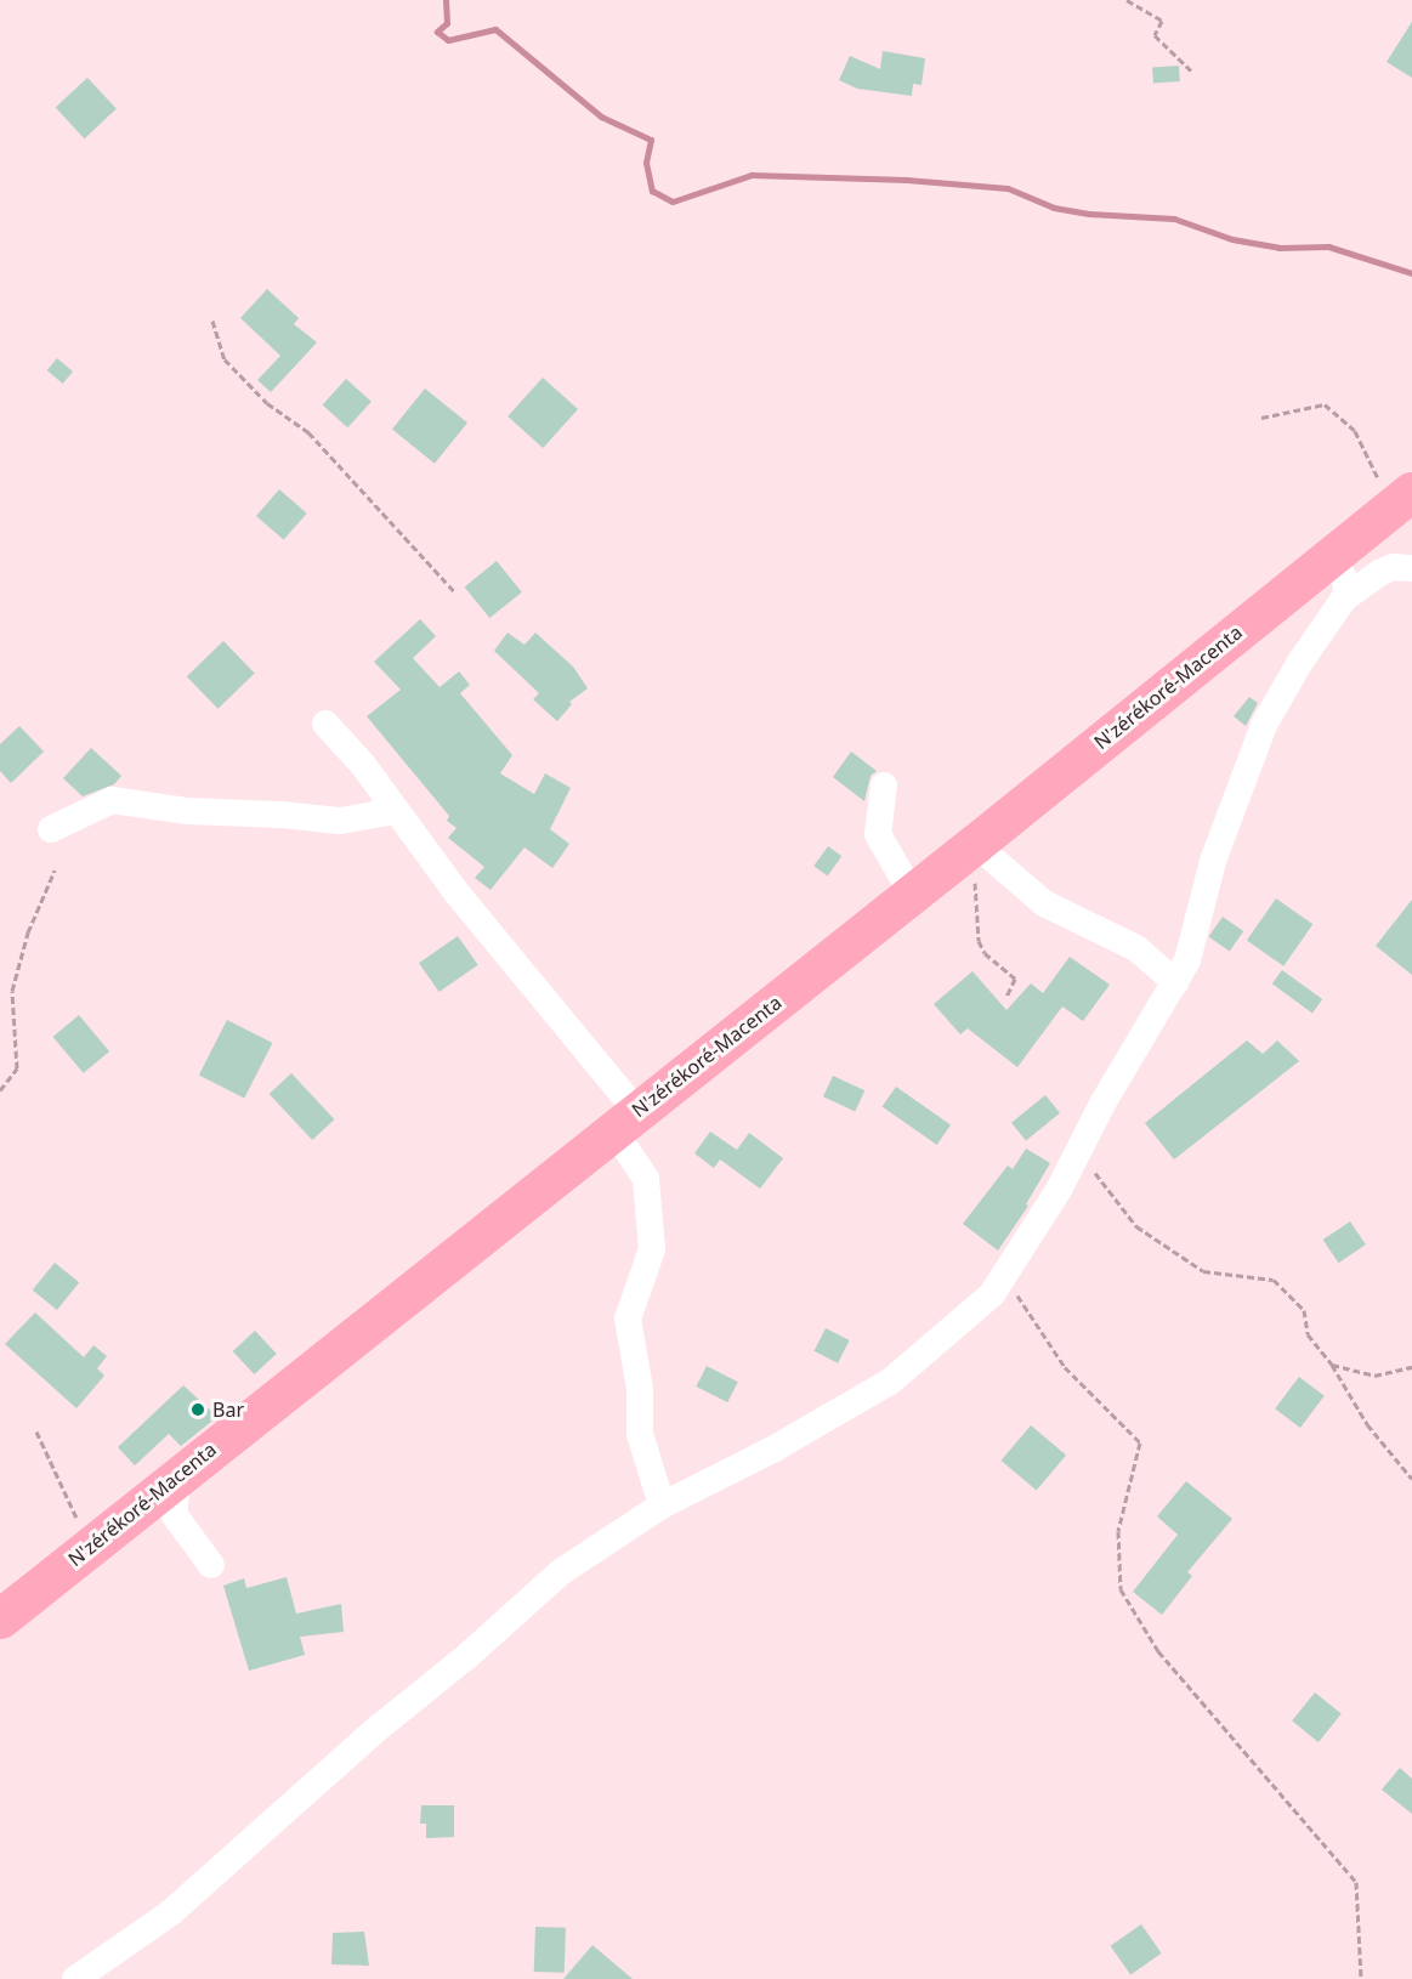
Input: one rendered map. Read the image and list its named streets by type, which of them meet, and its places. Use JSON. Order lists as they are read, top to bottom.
{
  "streets": {
    "highway": ["N'zérékoré-Macenta"]
  },
  "places": ["Bar"]
}
